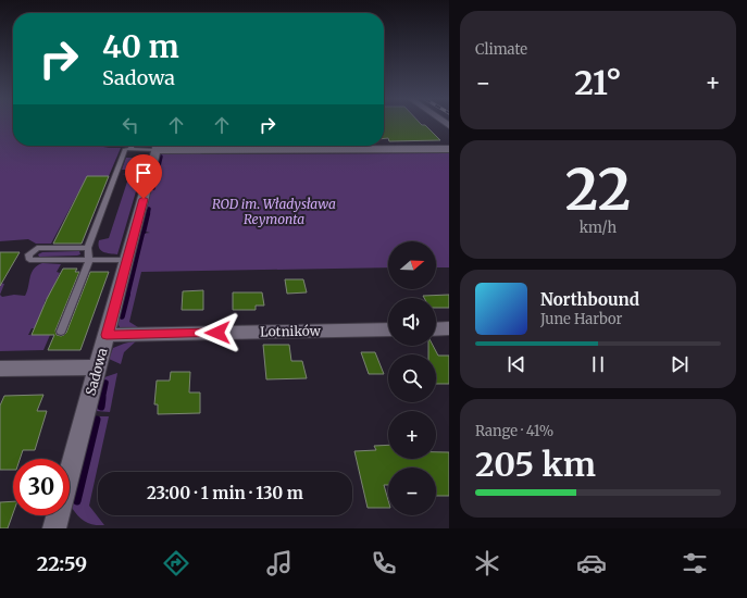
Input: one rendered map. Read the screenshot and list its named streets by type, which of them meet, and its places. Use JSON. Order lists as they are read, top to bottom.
{
  "streets": {
    "street": ["Lotników", "Sadowa"]
  },
  "crossings": [
    ["Lotników", "Sadowa"]
  ],
  "parks": ["ROD im. Władysława Reymonta"],
  "north": "right",
  "page": {
    "tile": [
      "Climate",
      ["22", "km/h"],
      ["Range · 41%", "205 km"]
    ],
    "turn": ["40 m", "Sadowa"],
    "heat": ["−", "21°", "+"],
    "map_buttons": ["+", "−"],
    "song": ["Northbound", "June Harbor"],
    "limit": "30",
    "trip": "23:00 · 1 min · 130 m",
    "tabs": "22:59"
  }
}
